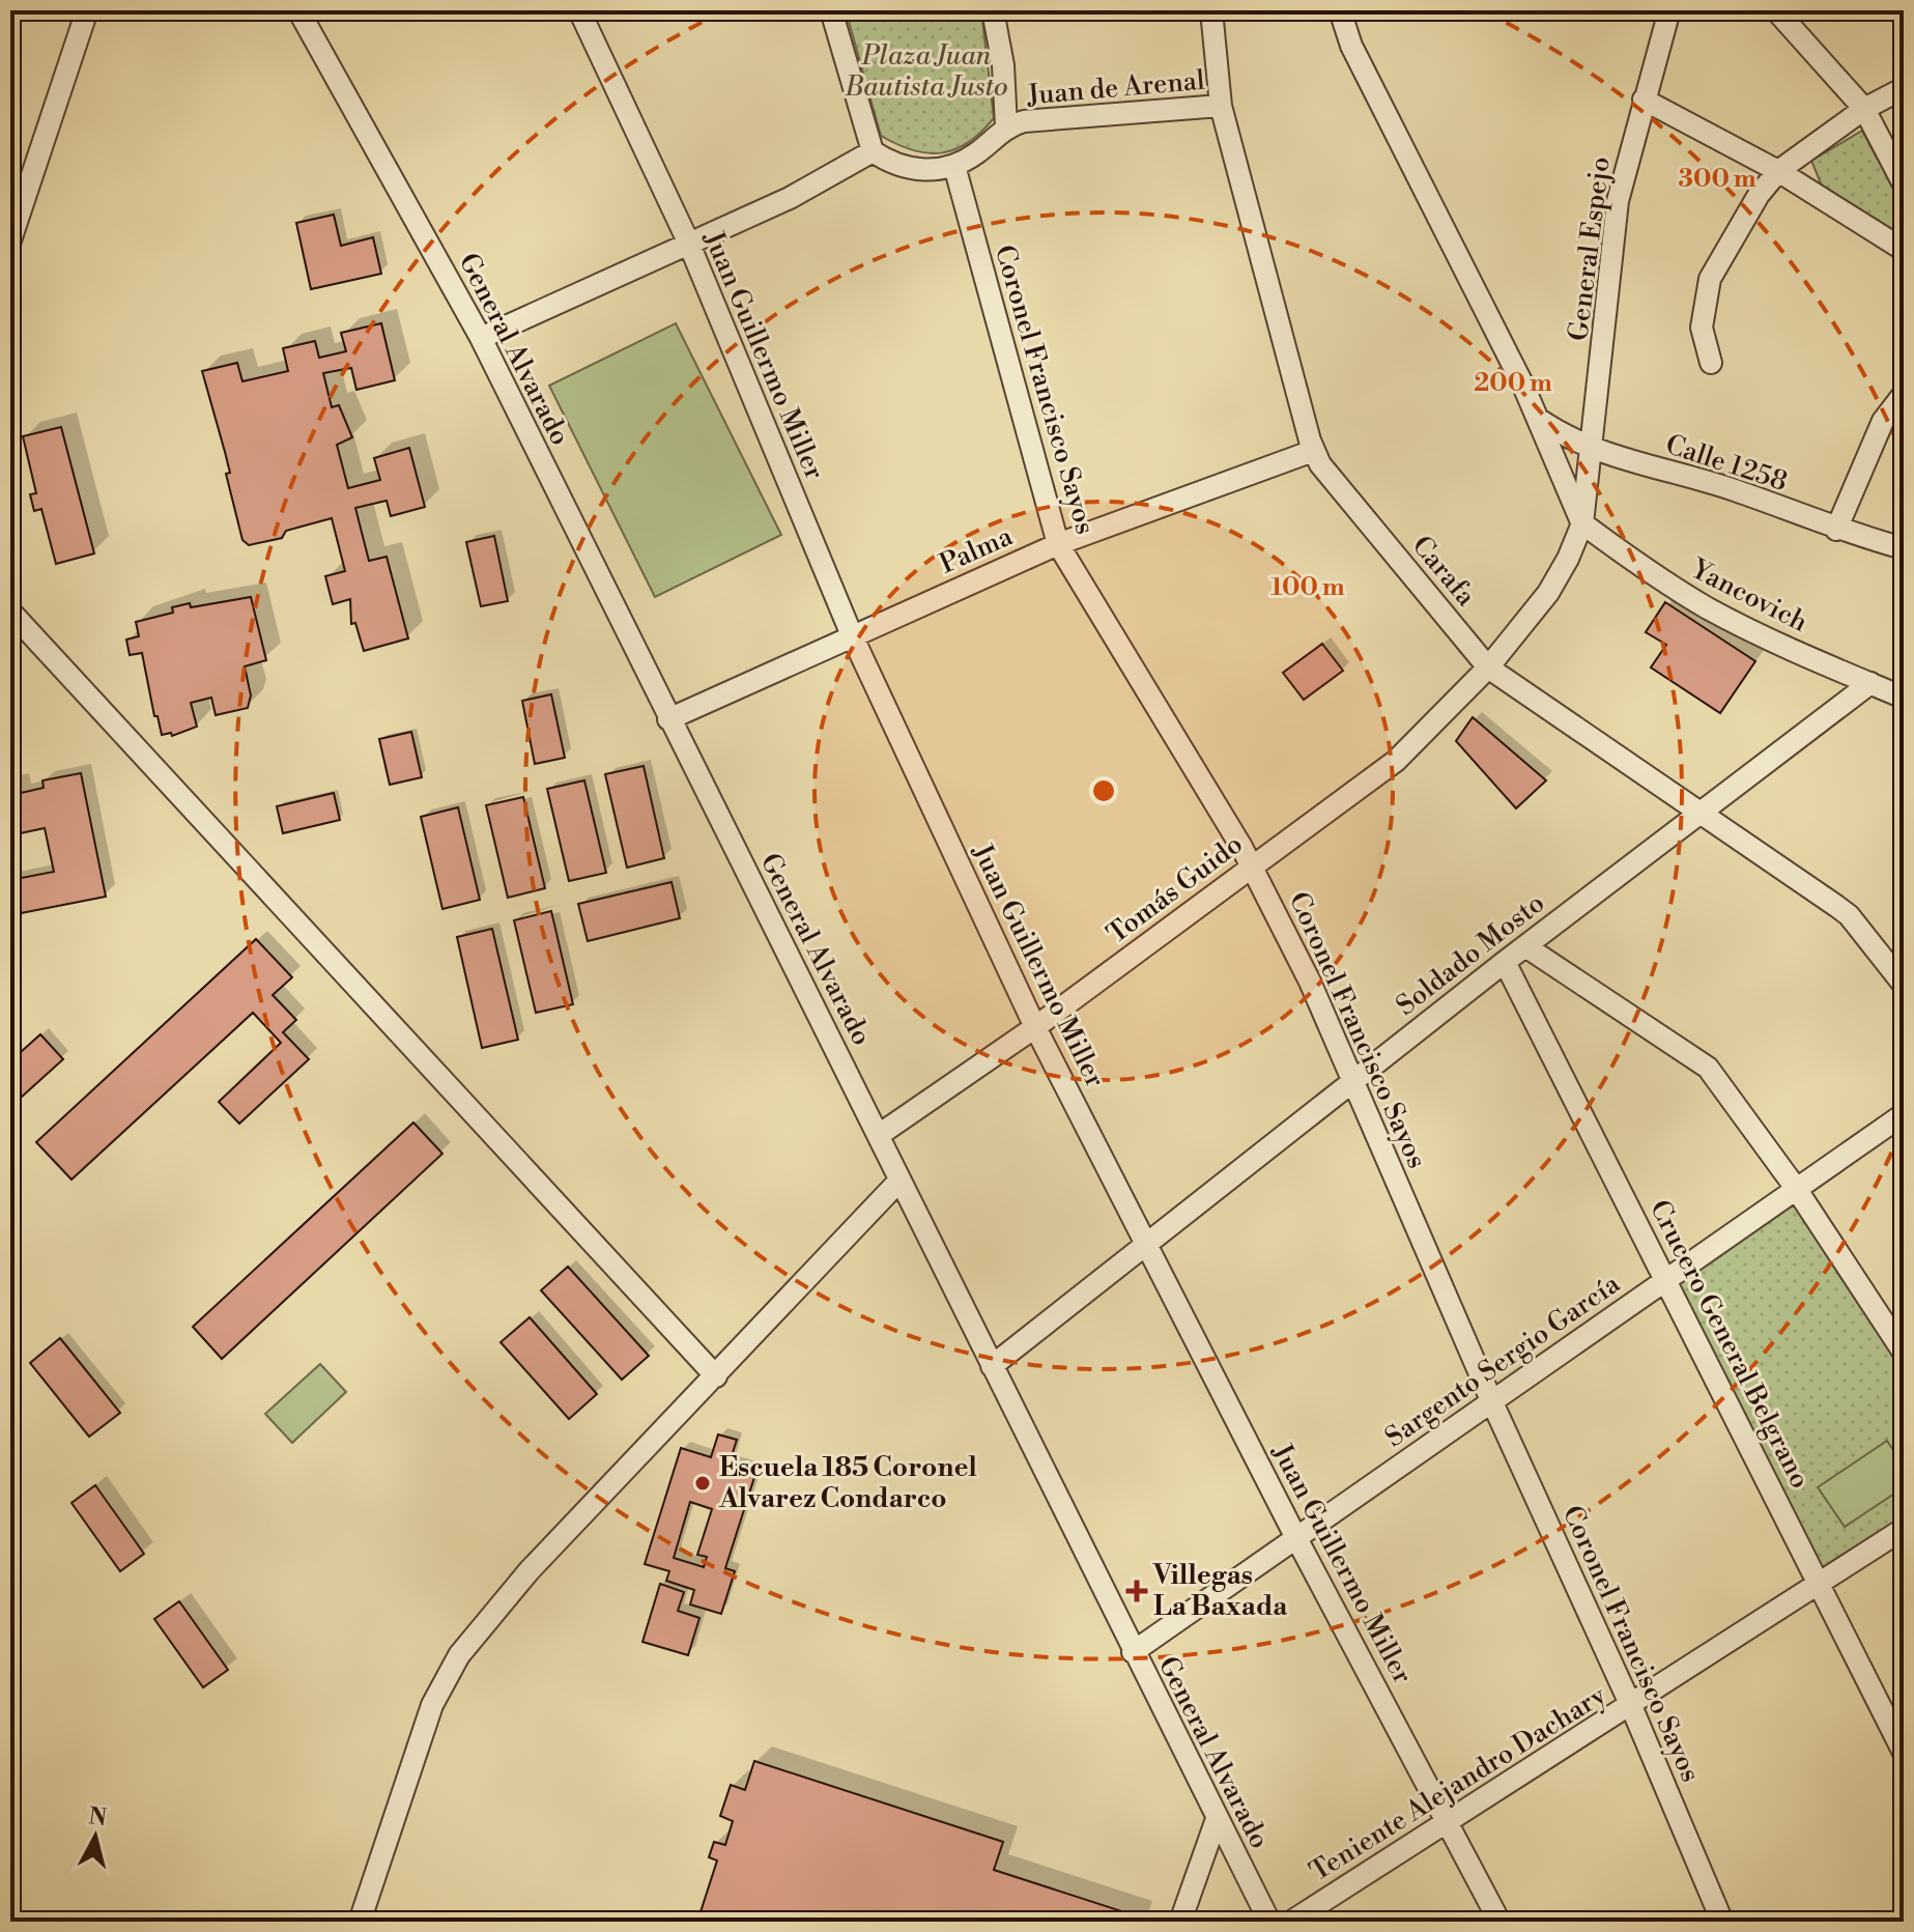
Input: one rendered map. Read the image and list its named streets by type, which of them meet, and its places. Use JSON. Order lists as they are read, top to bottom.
{
  "streets": {
    "street": [
      "Juan de Arenal",
      "General Espejo",
      "General Alvarado",
      "Juan Guillermo Miller",
      "Coronel Francisco Sayos",
      "Calle 1258",
      "Palma",
      "Carafa",
      "Yancovich",
      "Tomás Guido",
      "Soldado Mosto",
      "Crucero General Belgrano",
      "Sargento Sergio García",
      "Teniente Alejandro Dachary"
    ]
  },
  "crossings": [
    ["Juan de Arenal", "Coronel Francisco Sayos"],
    ["Juan de Arenal", "Carafa"],
    ["General Espejo", "Calle 1258"],
    ["General Espejo", "Carafa"],
    ["General Espejo", "Yancovich"],
    ["General Espejo", "Tomás Guido"],
    ["General Alvarado", "Palma"],
    ["General Alvarado", "Tomás Guido"],
    ["General Alvarado", "Soldado Mosto"],
    ["General Alvarado", "Sargento Sergio García"],
    ["Juan Guillermo Miller", "Palma"],
    ["Juan Guillermo Miller", "Tomás Guido"],
    ["Juan Guillermo Miller", "Soldado Mosto"],
    ["Juan Guillermo Miller", "Sargento Sergio García"],
    ["Juan Guillermo Miller", "Teniente Alejandro Dachary"],
    ["Coronel Francisco Sayos", "Palma"],
    ["Coronel Francisco Sayos", "Tomás Guido"],
    ["Coronel Francisco Sayos", "Soldado Mosto"],
    ["Coronel Francisco Sayos", "Sargento Sergio García"],
    ["Coronel Francisco Sayos", "Teniente Alejandro Dachary"],
    ["Palma", "Carafa"],
    ["Carafa", "Tomás Guido"],
    ["Carafa", "Soldado Mosto"],
    ["Yancovich", "Soldado Mosto"],
    ["Soldado Mosto", "Crucero General Belgrano"],
    ["Crucero General Belgrano", "Sargento Sergio García"],
    ["Crucero General Belgrano", "Teniente Alejandro Dachary"]
  ],
  "parks": ["Plaza Juan Bautista Justo"],
  "places": {
    "other": ["Escuela 185 Coronel Alvarez Condarco"],
    "health": ["Villegas La Baxada"]
  },
  "north": "top",
  "rings": ["300 m", "200 m", "100 m"]
}
